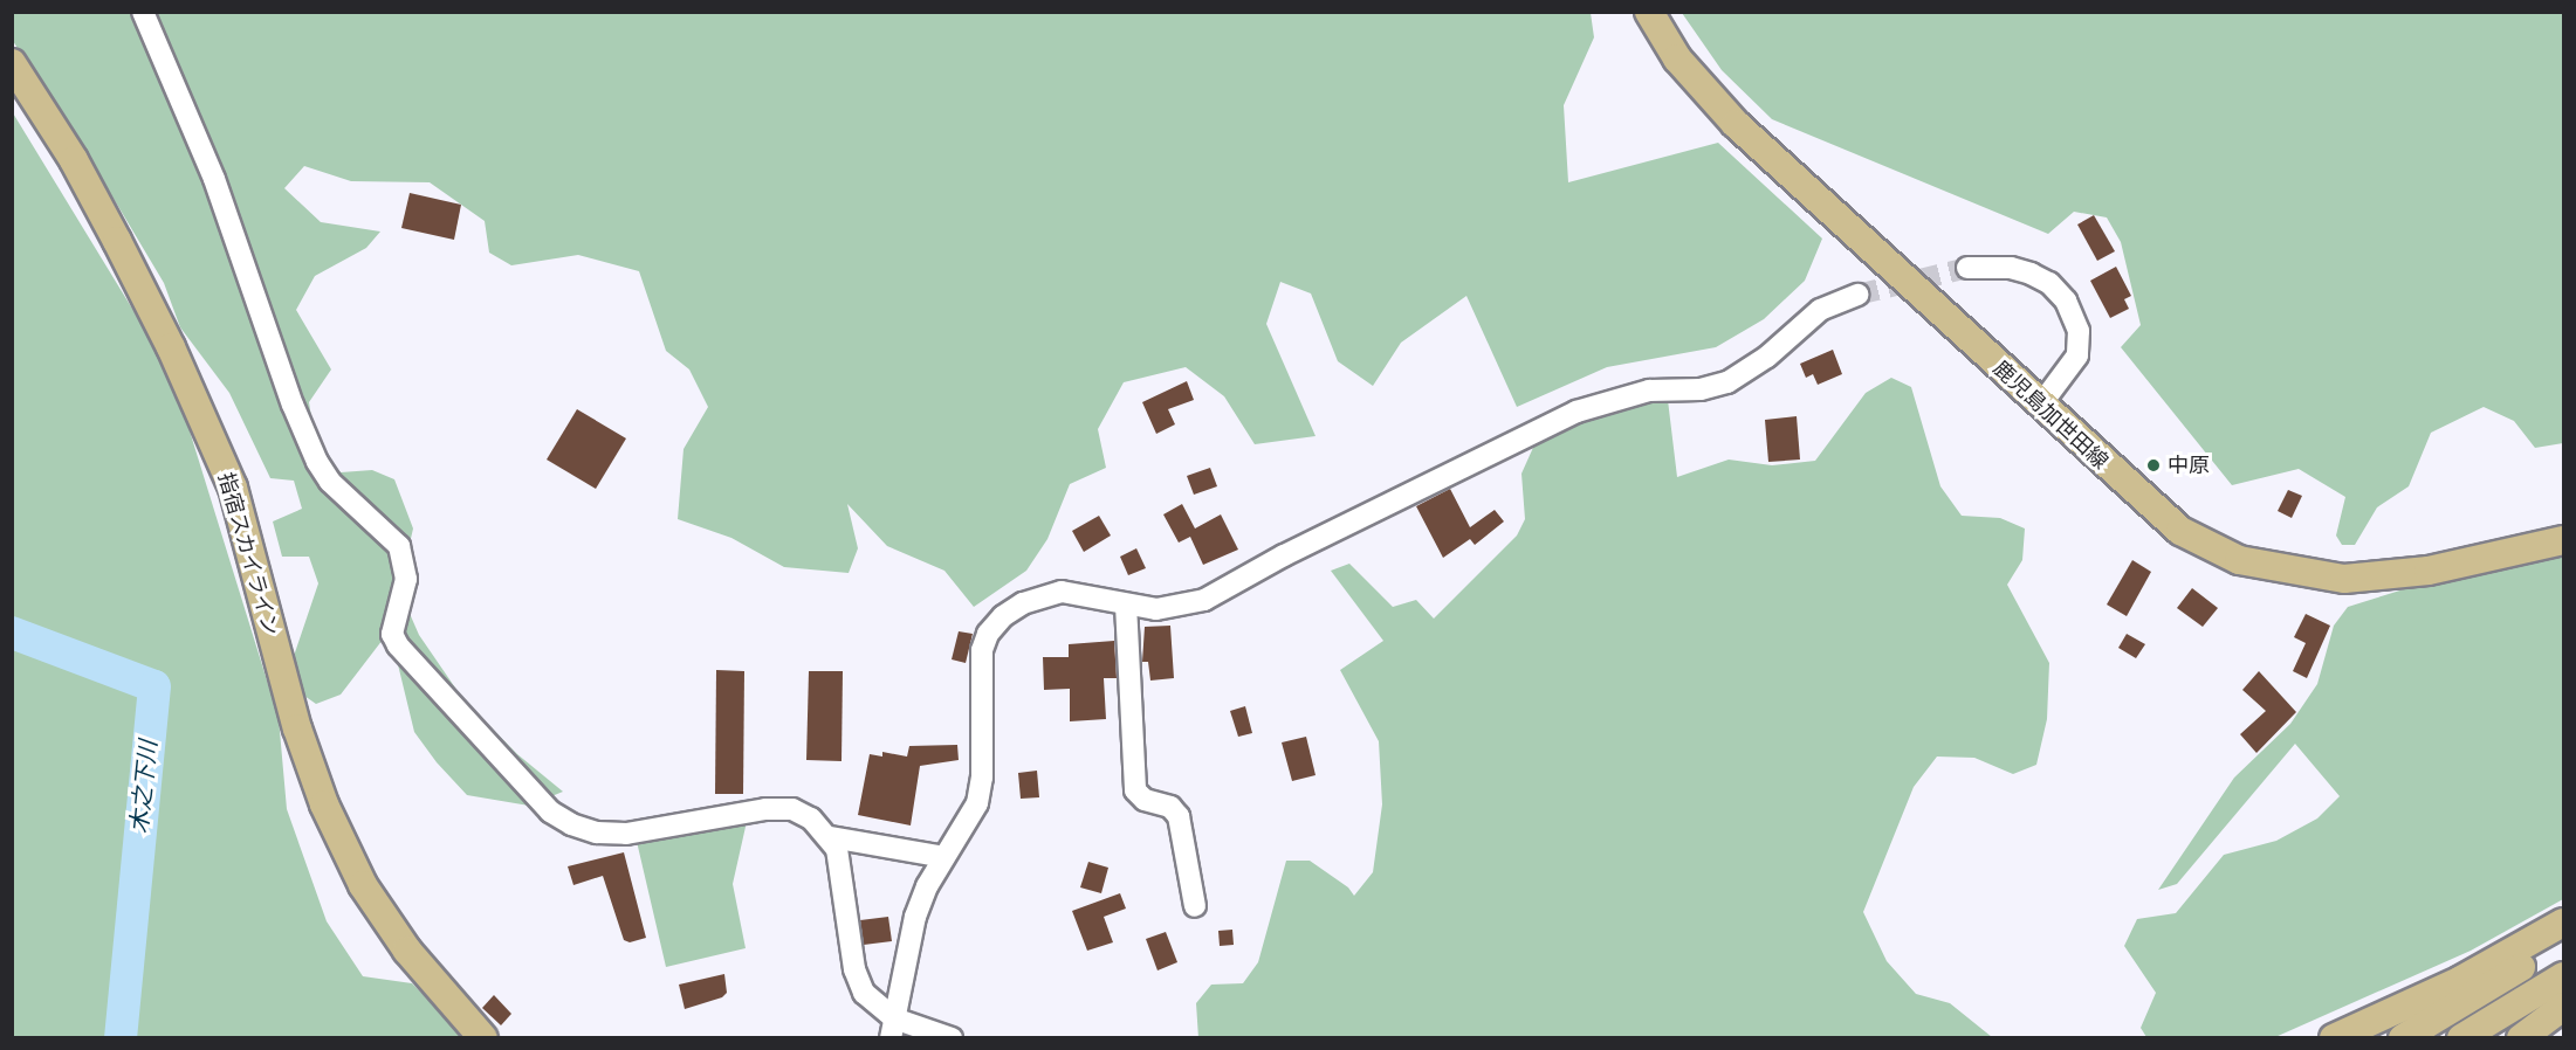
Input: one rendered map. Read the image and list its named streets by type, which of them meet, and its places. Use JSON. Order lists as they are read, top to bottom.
{
  "streets": {
    "main road": ["鹿児島加世田線", "指宿スカイライン"]
  },
  "water": ["木之下川"],
  "places": ["中原"]
}
